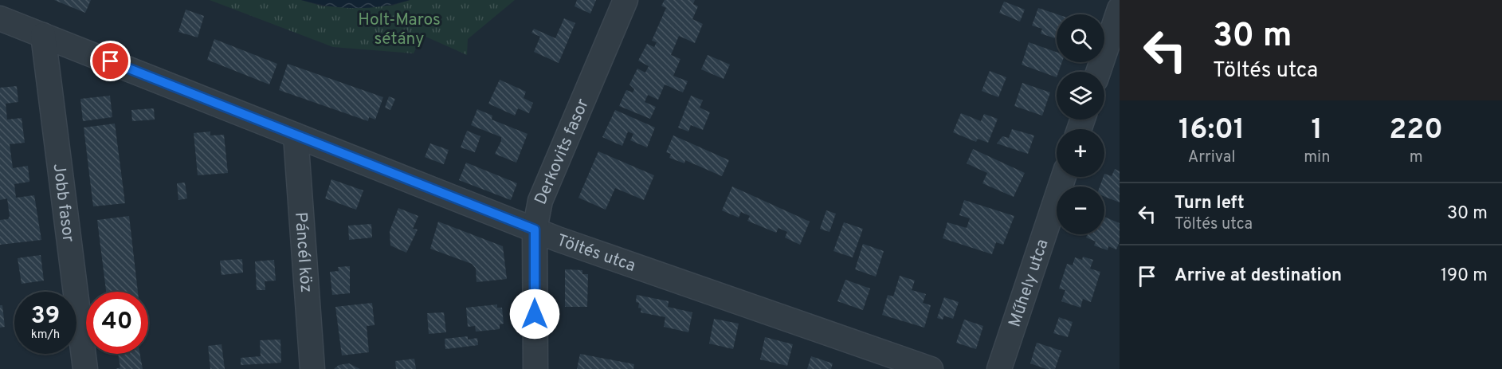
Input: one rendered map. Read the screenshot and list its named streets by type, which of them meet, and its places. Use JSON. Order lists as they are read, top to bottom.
{
  "streets": {
    "street": [
      "Derkovits fasor",
      "Jobb fasor",
      "Páncél köz",
      "Töltés utca",
      "Műhely utca"
    ]
  },
  "crossings": [
    ["Derkovits fasor", "Töltés utca"],
    ["Jobb fasor", "Töltés utca"],
    ["Páncél köz", "Töltés utca"]
  ],
  "parks": ["Holt-Maros sétány"],
  "page": {
    "turn": ["30 m", "Töltés utca"],
    "map_buttons": ["+", "−"],
    "eta": [
      "16:01",
      "Arrival",
      "1",
      "min",
      "220",
      "m"
    ],
    "list": [
      {
        "name": "Turn left",
        "note": "Töltés utca",
        "value": "30 m"
      },
      {
        "name": "Arrive at destination",
        "value": "190 m"
      }
    ],
    "speed": "39 km/h",
    "limit": "40"
  }
}
